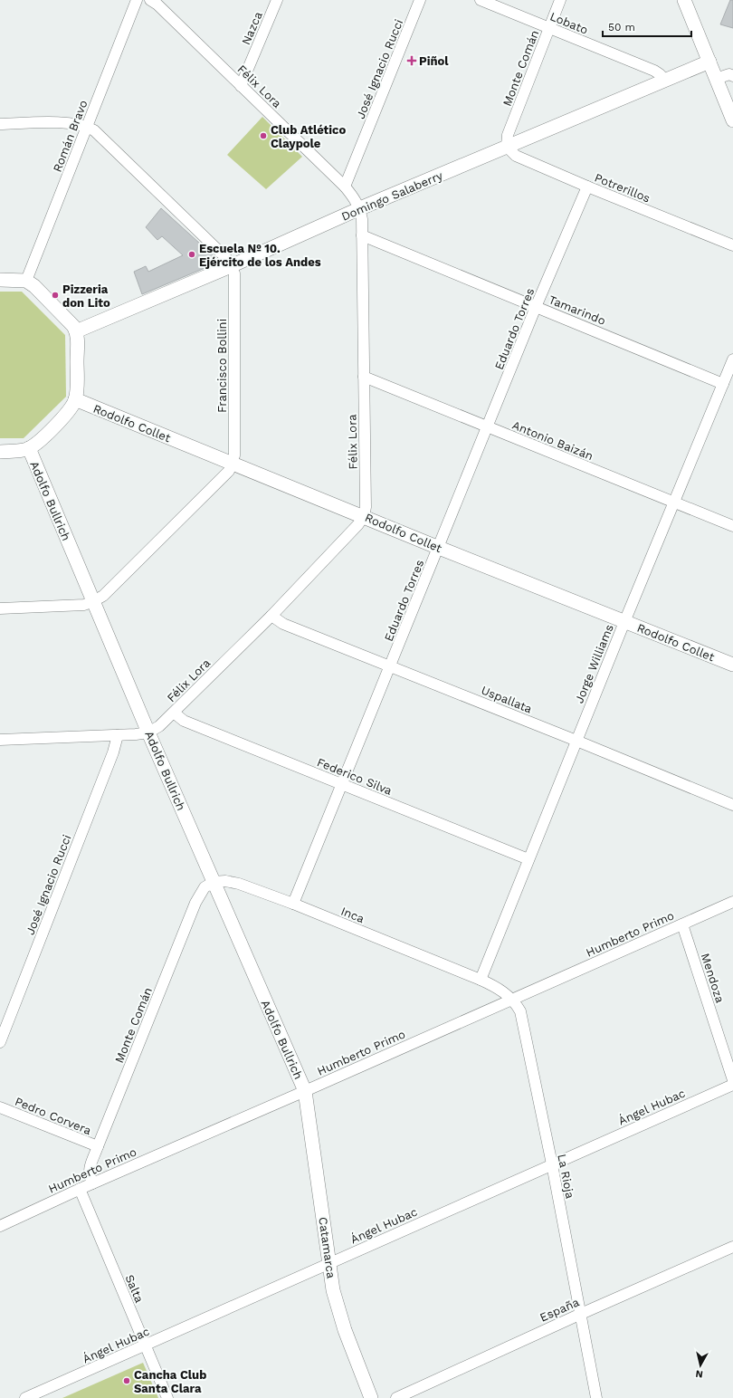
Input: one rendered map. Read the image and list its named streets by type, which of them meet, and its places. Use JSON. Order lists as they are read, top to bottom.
{
  "streets": {
    "street": [
      "Lobato",
      "Nazca",
      "Monte Comán",
      "José Ignacio Rucci",
      "Félix Lora",
      "Román Bravo",
      "Potrerillos",
      "Domingo Salaberry",
      "Tamarindo",
      "Eduardo Torres",
      "Francisco Bollini",
      "Rodolfo Collet",
      "Antonio Baizán",
      "Adolfo Bullrich",
      "Jorge Williams",
      "Uspallata",
      "Federico Silva",
      "Inca",
      "Humberto Primo",
      "Mendoza",
      "Ángel Hubac",
      "Pedro Corvera",
      "La Rioja",
      "Catamarca",
      "Salta",
      "España"
    ]
  },
  "crossings": [
    ["Lobato", "Monte Comán"],
    ["Lobato", "Domingo Salaberry"],
    ["Nazca", "Félix Lora"],
    ["Monte Comán", "Potrerillos"],
    ["Monte Comán", "Domingo Salaberry"],
    ["Monte Comán", "Adolfo Bullrich"],
    ["Monte Comán", "Inca"],
    ["Monte Comán", "Humberto Primo"],
    ["Monte Comán", "Pedro Corvera"],
    ["José Ignacio Rucci", "Félix Lora"],
    ["Félix Lora", "Domingo Salaberry"],
    ["Félix Lora", "Tamarindo"],
    ["Félix Lora", "Rodolfo Collet"],
    ["Félix Lora", "Antonio Baizán"],
    ["Félix Lora", "Adolfo Bullrich"],
    ["Félix Lora", "Uspallata"],
    ["Félix Lora", "Federico Silva"],
    ["Potrerillos", "Domingo Salaberry"],
    ["Potrerillos", "Eduardo Torres"],
    ["Domingo Salaberry", "Francisco Bollini"],
    ["Tamarindo", "Eduardo Torres"],
    ["Tamarindo", "Jorge Williams"],
    ["Eduardo Torres", "Rodolfo Collet"],
    ["Eduardo Torres", "Antonio Baizán"],
    ["Eduardo Torres", "Uspallata"],
    ["Eduardo Torres", "Federico Silva"],
    ["Eduardo Torres", "Inca"],
    ["Francisco Bollini", "Rodolfo Collet"],
    ["Rodolfo Collet", "Jorge Williams"],
    ["Antonio Baizán", "Jorge Williams"],
    ["Adolfo Bullrich", "Inca"],
    ["Adolfo Bullrich", "Humberto Primo"],
    ["Adolfo Bullrich", "Catamarca"],
    ["Jorge Williams", "Uspallata"],
    ["Jorge Williams", "Federico Silva"],
    ["Jorge Williams", "Inca"],
    ["Jorge Williams", "La Rioja"],
    ["Inca", "La Rioja"],
    ["Humberto Primo", "Mendoza"],
    ["Humberto Primo", "La Rioja"],
    ["Humberto Primo", "Catamarca"],
    ["Humberto Primo", "Salta"],
    ["Ángel Hubac", "La Rioja"],
    ["Ángel Hubac", "Catamarca"],
    ["Ángel Hubac", "Salta"],
    ["La Rioja", "España"]
  ],
  "places": {
    "health": ["Piñol"],
    "other": [
      "Club Atlético Claypole",
      "Escuela Nº 10. Ejército de los Andes",
      "Pizzeria don Lito",
      "Cancha Club Santa Clara"
    ]
  },
  "scale_bar": "50 m",
  "north": "bottom"
}
